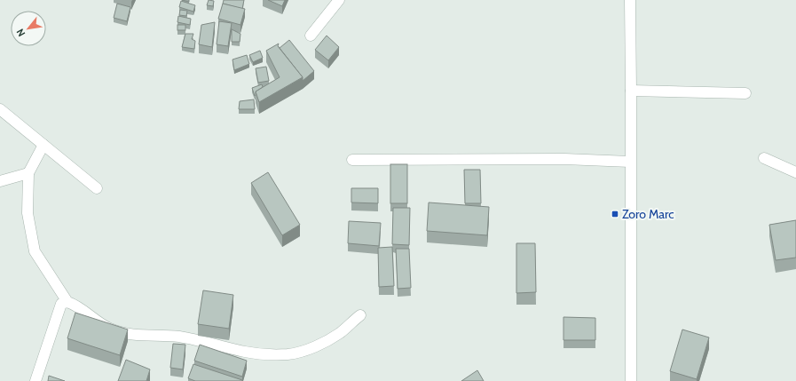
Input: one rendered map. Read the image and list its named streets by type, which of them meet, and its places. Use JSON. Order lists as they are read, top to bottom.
{
  "places": {
    "transit": ["Zoro Marc"]
  },
  "north": "bottom left"
}
